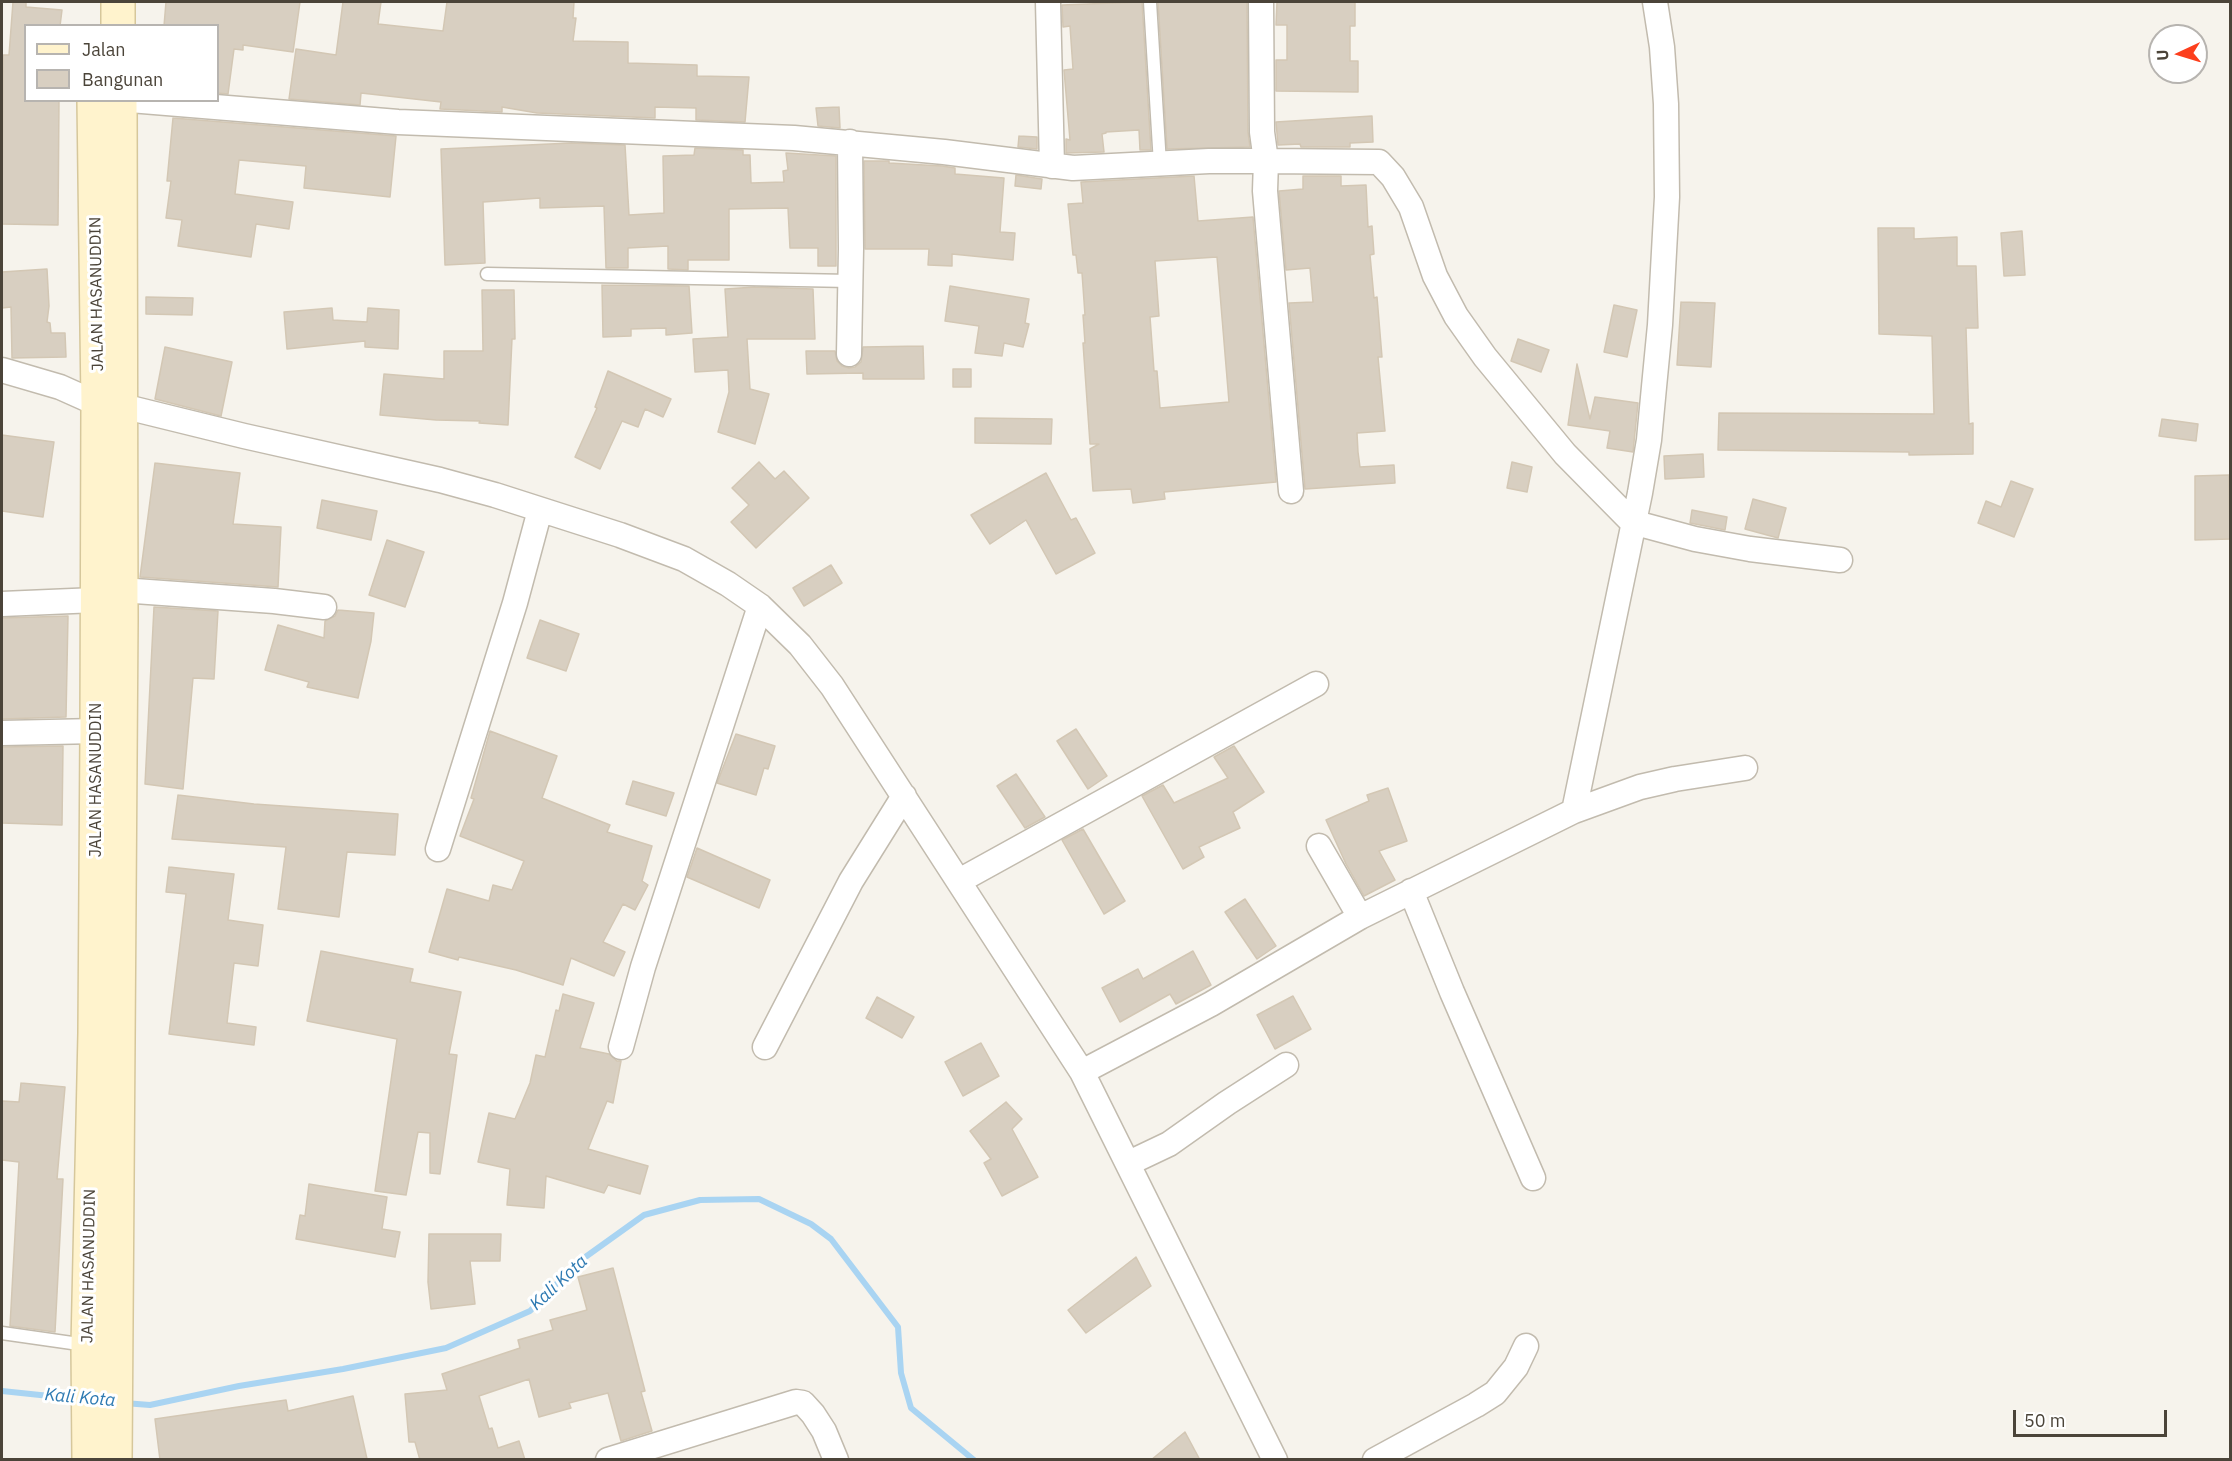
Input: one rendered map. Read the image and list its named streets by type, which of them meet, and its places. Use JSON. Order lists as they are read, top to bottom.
{
  "streets": {
    "street": ["JALAN HASANUDDIN"]
  },
  "water": ["Kali Kota"],
  "legend": ["Jalan", "Bangunan"],
  "scale_bar": "50 m",
  "north": "left"
}
